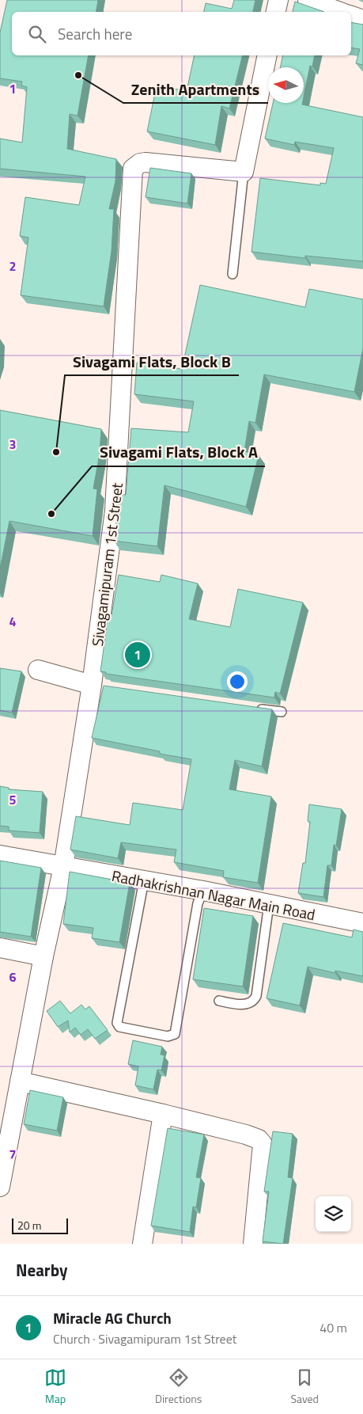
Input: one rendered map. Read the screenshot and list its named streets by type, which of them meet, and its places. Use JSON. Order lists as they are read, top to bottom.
{
  "streets": {
    "street": ["Sivagamipuram 1st Street", "Radhakrishnan Nagar Main Road"]
  },
  "crossings": [
    ["Sivagamipuram 1st Street", "Radhakrishnan Nagar Main Road"]
  ],
  "places": ["Zenith Apartments", "Sivagami Flats, Block B", "Sivagami Flats, Block A"],
  "scale_bar": "20 m",
  "north": "left",
  "page": {
    "search": "Search here",
    "pins": "1",
    "scale": "20 m",
    "heading": "Nearby",
    "list": [
      {
        "mark": "1",
        "name": "Miracle AG Church",
        "note": "Church · Sivagamipuram 1st Street",
        "value": "40 m"
      }
    ],
    "nav": ["Map", "Directions", "Saved"]
  },
  "grid": {
    "rows": [
      "1",
      "2",
      "3",
      "4",
      "5",
      "6",
      "7"
    ]
  }
}
